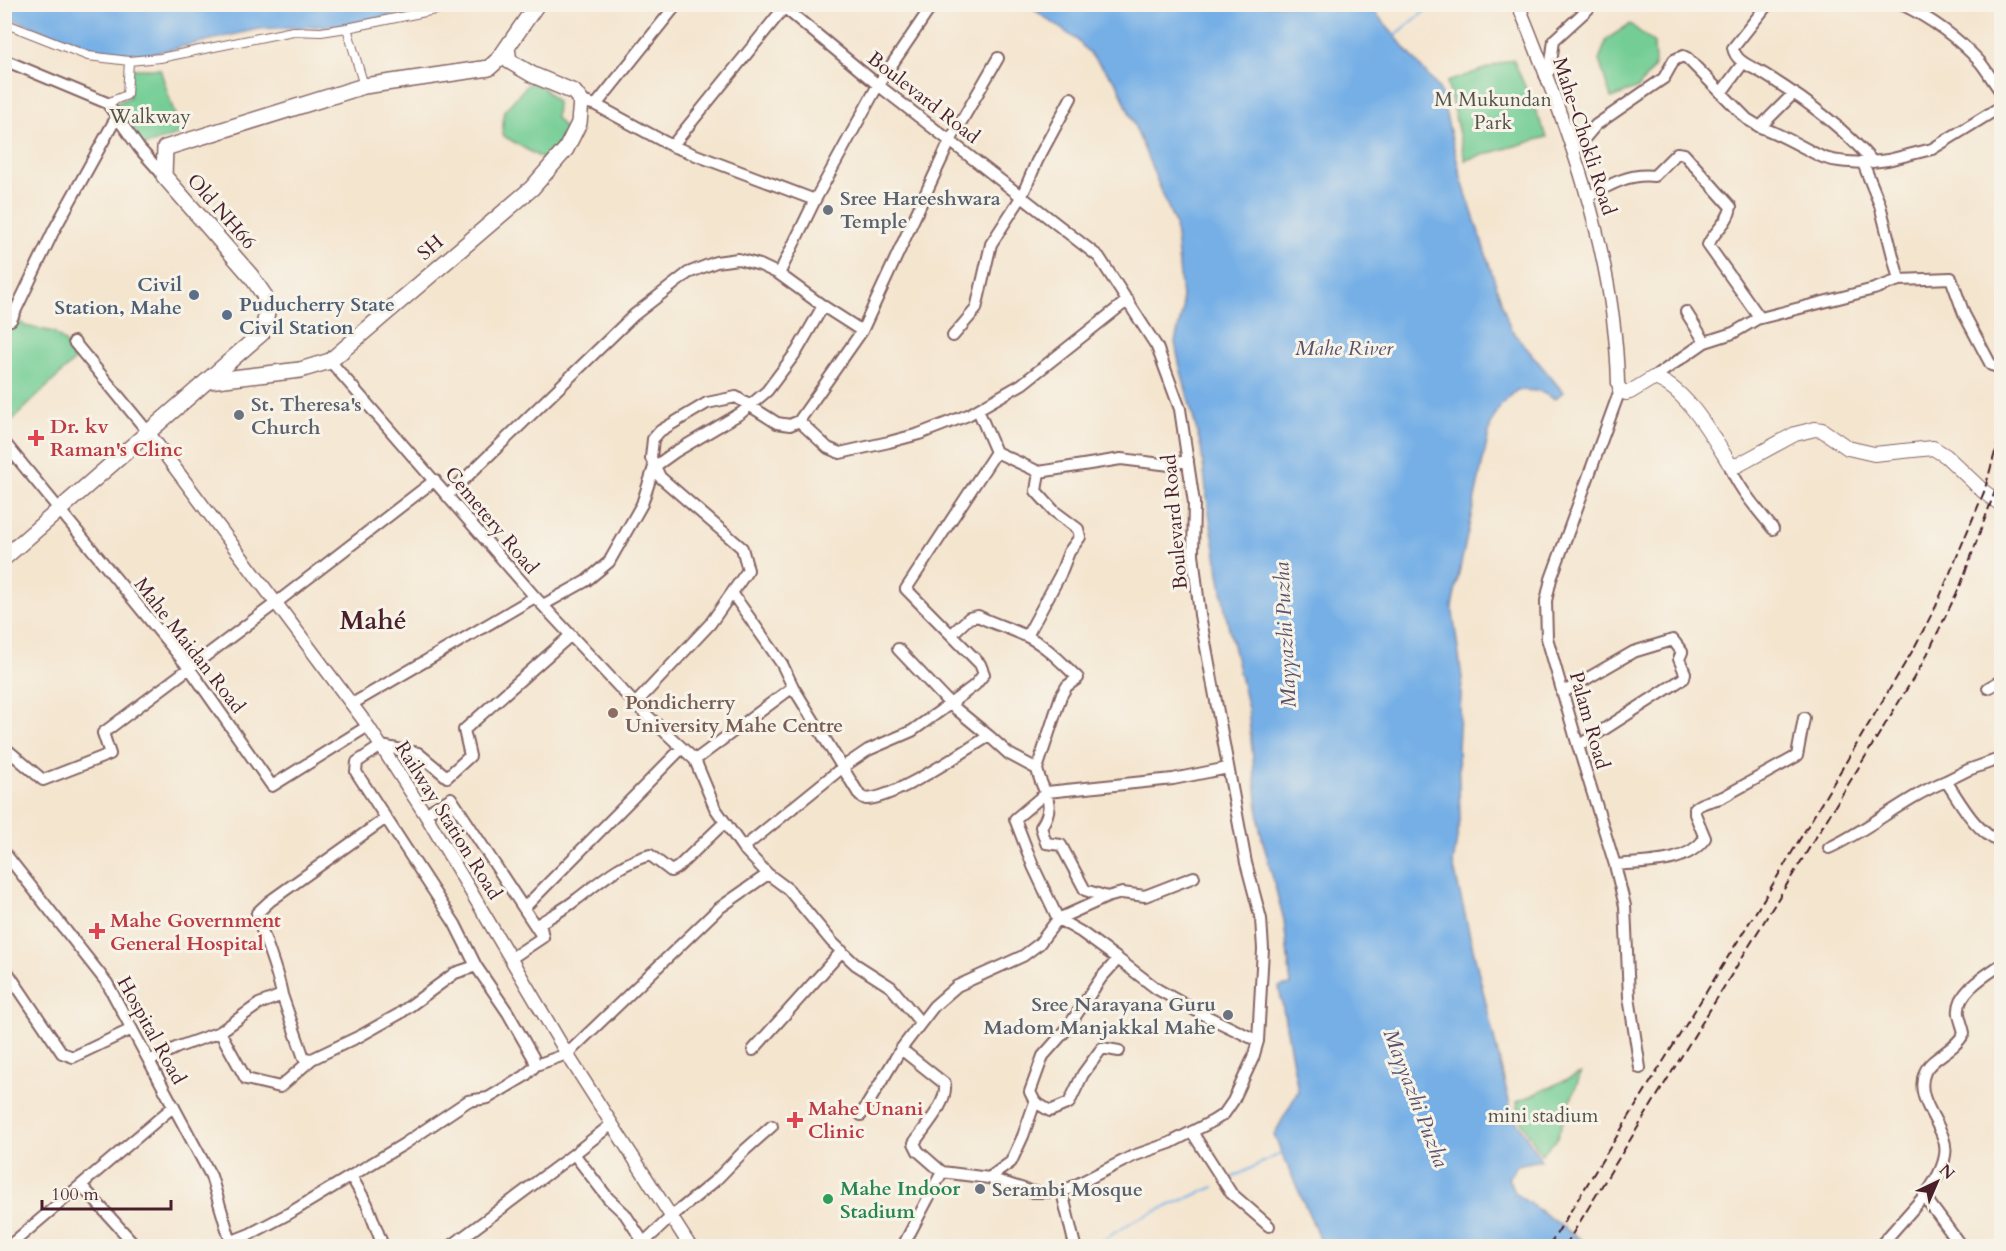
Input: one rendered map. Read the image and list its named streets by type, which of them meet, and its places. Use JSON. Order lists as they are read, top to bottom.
{
  "streets": {
    "main road": ["Old NH66", "SH"],
    "street": [
      "Boulevard Road",
      "Mahe-Chokli Road",
      "Cemetery Road",
      "Mahe Maidan Road",
      "Palam Road",
      "Railway Station Road",
      "Hospital Road"
    ]
  },
  "crossings": [
    ["Mahe-Chokli Road", "Palam Road"],
    ["Old NH66", "SH"],
    ["Old NH66", "Mahe Maidan Road"],
    ["Old NH66", "Railway Station Road"],
    ["SH", "Cemetery Road"],
    ["Cemetery Road", "Railway Station Road"],
    ["Mahe Maidan Road", "Railway Station Road"]
  ],
  "districts": ["Mahé"],
  "water": ["Mahe River", "Mayyazhi Puzha"],
  "parks": ["M Mukundan Park", "Walkway", "mini stadium"],
  "places": {
    "other": [
      "Sree Hareeshwara Temple",
      "Civil Station, Mahe",
      "Puducherry State Civil Station",
      "St. Theresa's Church",
      "Pondicherry University Mahe Centre",
      "Sree Narayana Guru Madom Manjakkal Mahe",
      "Serambi Mosque",
      "Mahe Indoor Stadium"
    ],
    "health": ["Dr. kv Raman's Clinc", "Mahe Government General Hospital", "Mahe Unani Clinic"]
  },
  "scale_bar": "100 m",
  "north": "top right"
}
